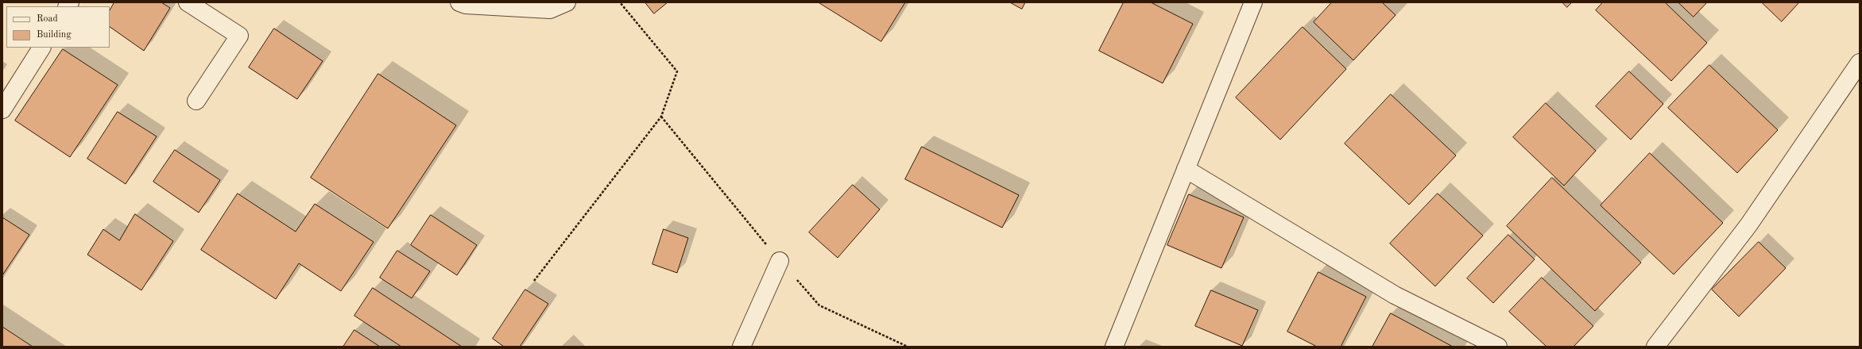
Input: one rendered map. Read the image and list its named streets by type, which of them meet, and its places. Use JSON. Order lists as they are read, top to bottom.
{
  "legend": ["Road", "Building"]
}
